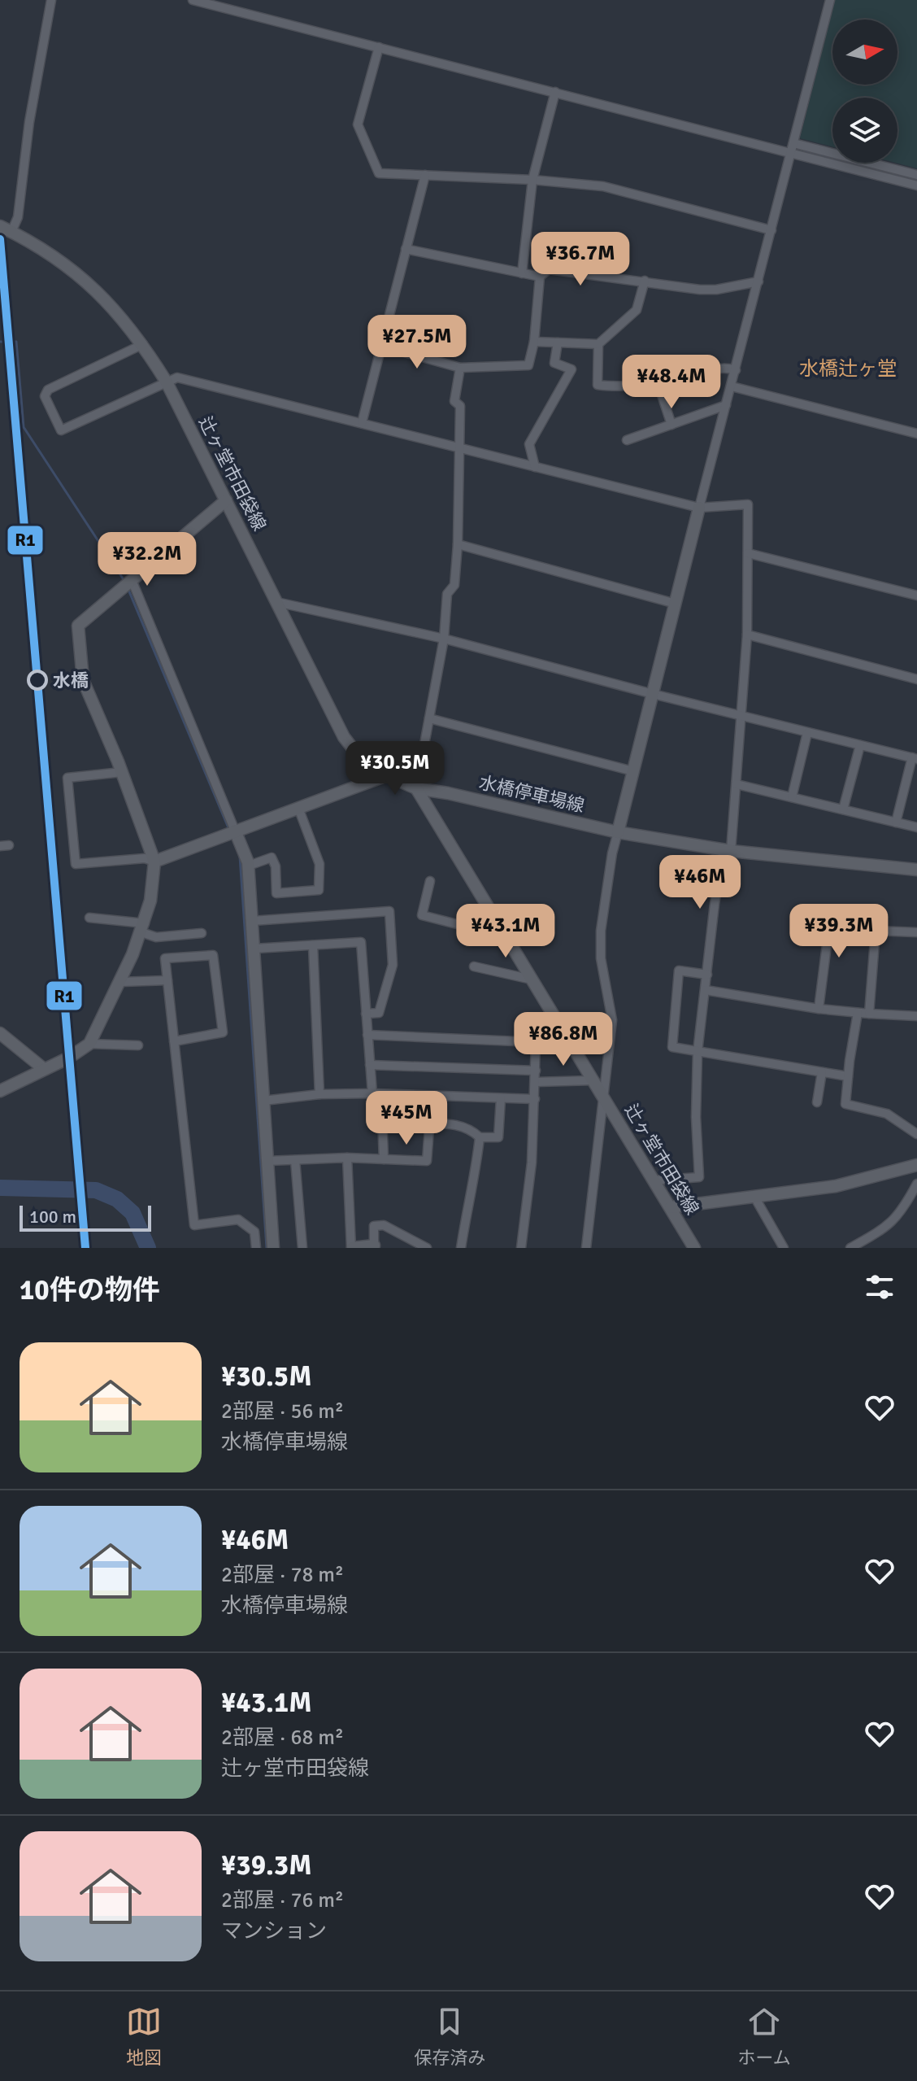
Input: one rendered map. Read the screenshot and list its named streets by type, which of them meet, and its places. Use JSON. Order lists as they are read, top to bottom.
{
  "streets": {
    "main road": ["辻ヶ堂市田袋線", "水橋停車場線"]
  },
  "crossings": [
    ["辻ヶ堂市田袋線", "水橋停車場線"]
  ],
  "districts": ["水橋辻ヶ堂"],
  "places": ["水橋"],
  "lines": ["transit line R1"],
  "scale_bar": "100 m",
  "north": "right",
  "page": {
    "price": [
      "¥36.7M",
      "¥27.5M",
      "¥48.4M",
      "¥32.2M",
      "¥30.5M",
      "¥46M",
      "¥43.1M",
      "¥39.3M",
      "¥86.8M",
      "¥45M"
    ],
    "scale": "100 m",
    "heading": "10件の物件",
    "list": [
      {
        "name": "¥30.5M",
        "note": "2部屋 · 56 m² · 水橋停車場線"
      },
      {
        "name": "¥46M",
        "note": "2部屋 · 78 m² · 水橋停車場線"
      },
      {
        "name": "¥43.1M",
        "note": "2部屋 · 68 m² · 辻ヶ堂市田袋線"
      },
      {
        "name": "¥39.3M",
        "note": "2部屋 · 76 m² · マンション"
      }
    ],
    "tabs": ["地図", "保存済み", "ホーム"]
  }
}
